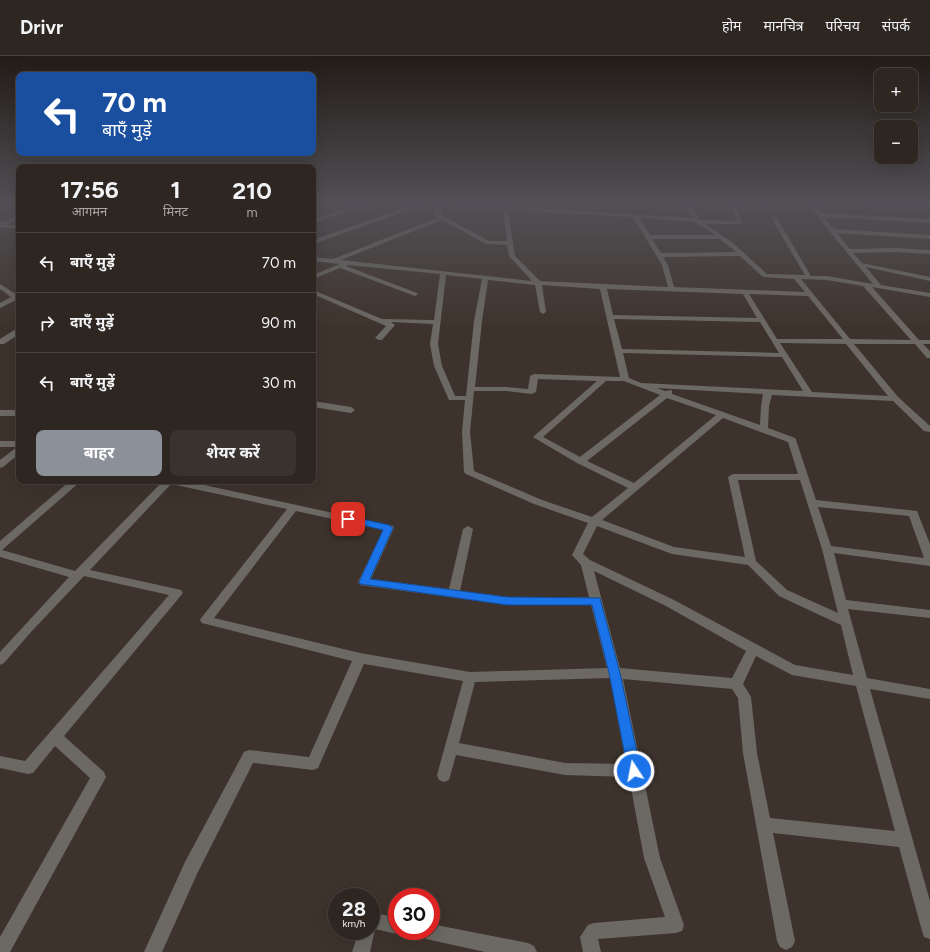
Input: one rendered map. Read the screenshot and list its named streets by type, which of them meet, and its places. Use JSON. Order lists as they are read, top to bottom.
{
  "page": {
    "header": "Drivr",
    "nav": [
      "होम",
      "मानचित्र",
      "परिचय",
      "संपर्क"
    ],
    "map_buttons": ["+", "−"],
    "turn": ["70 m", "बाएँ मुड़ें"],
    "eta": [
      "17:56",
      "आगमन",
      "1",
      "मिनट",
      "210",
      "m"
    ],
    "list": [
      {
        "name": "बाएँ मुड़ें",
        "value": "70 m"
      },
      {
        "name": "दाएँ मुड़ें",
        "value": "90 m"
      },
      {
        "name": "बाएँ मुड़ें",
        "value": "30 m"
      }
    ],
    "buttons": ["बाहर", "शेयर करें"],
    "speed": "28 km/h",
    "limit": "30"
  }
}
